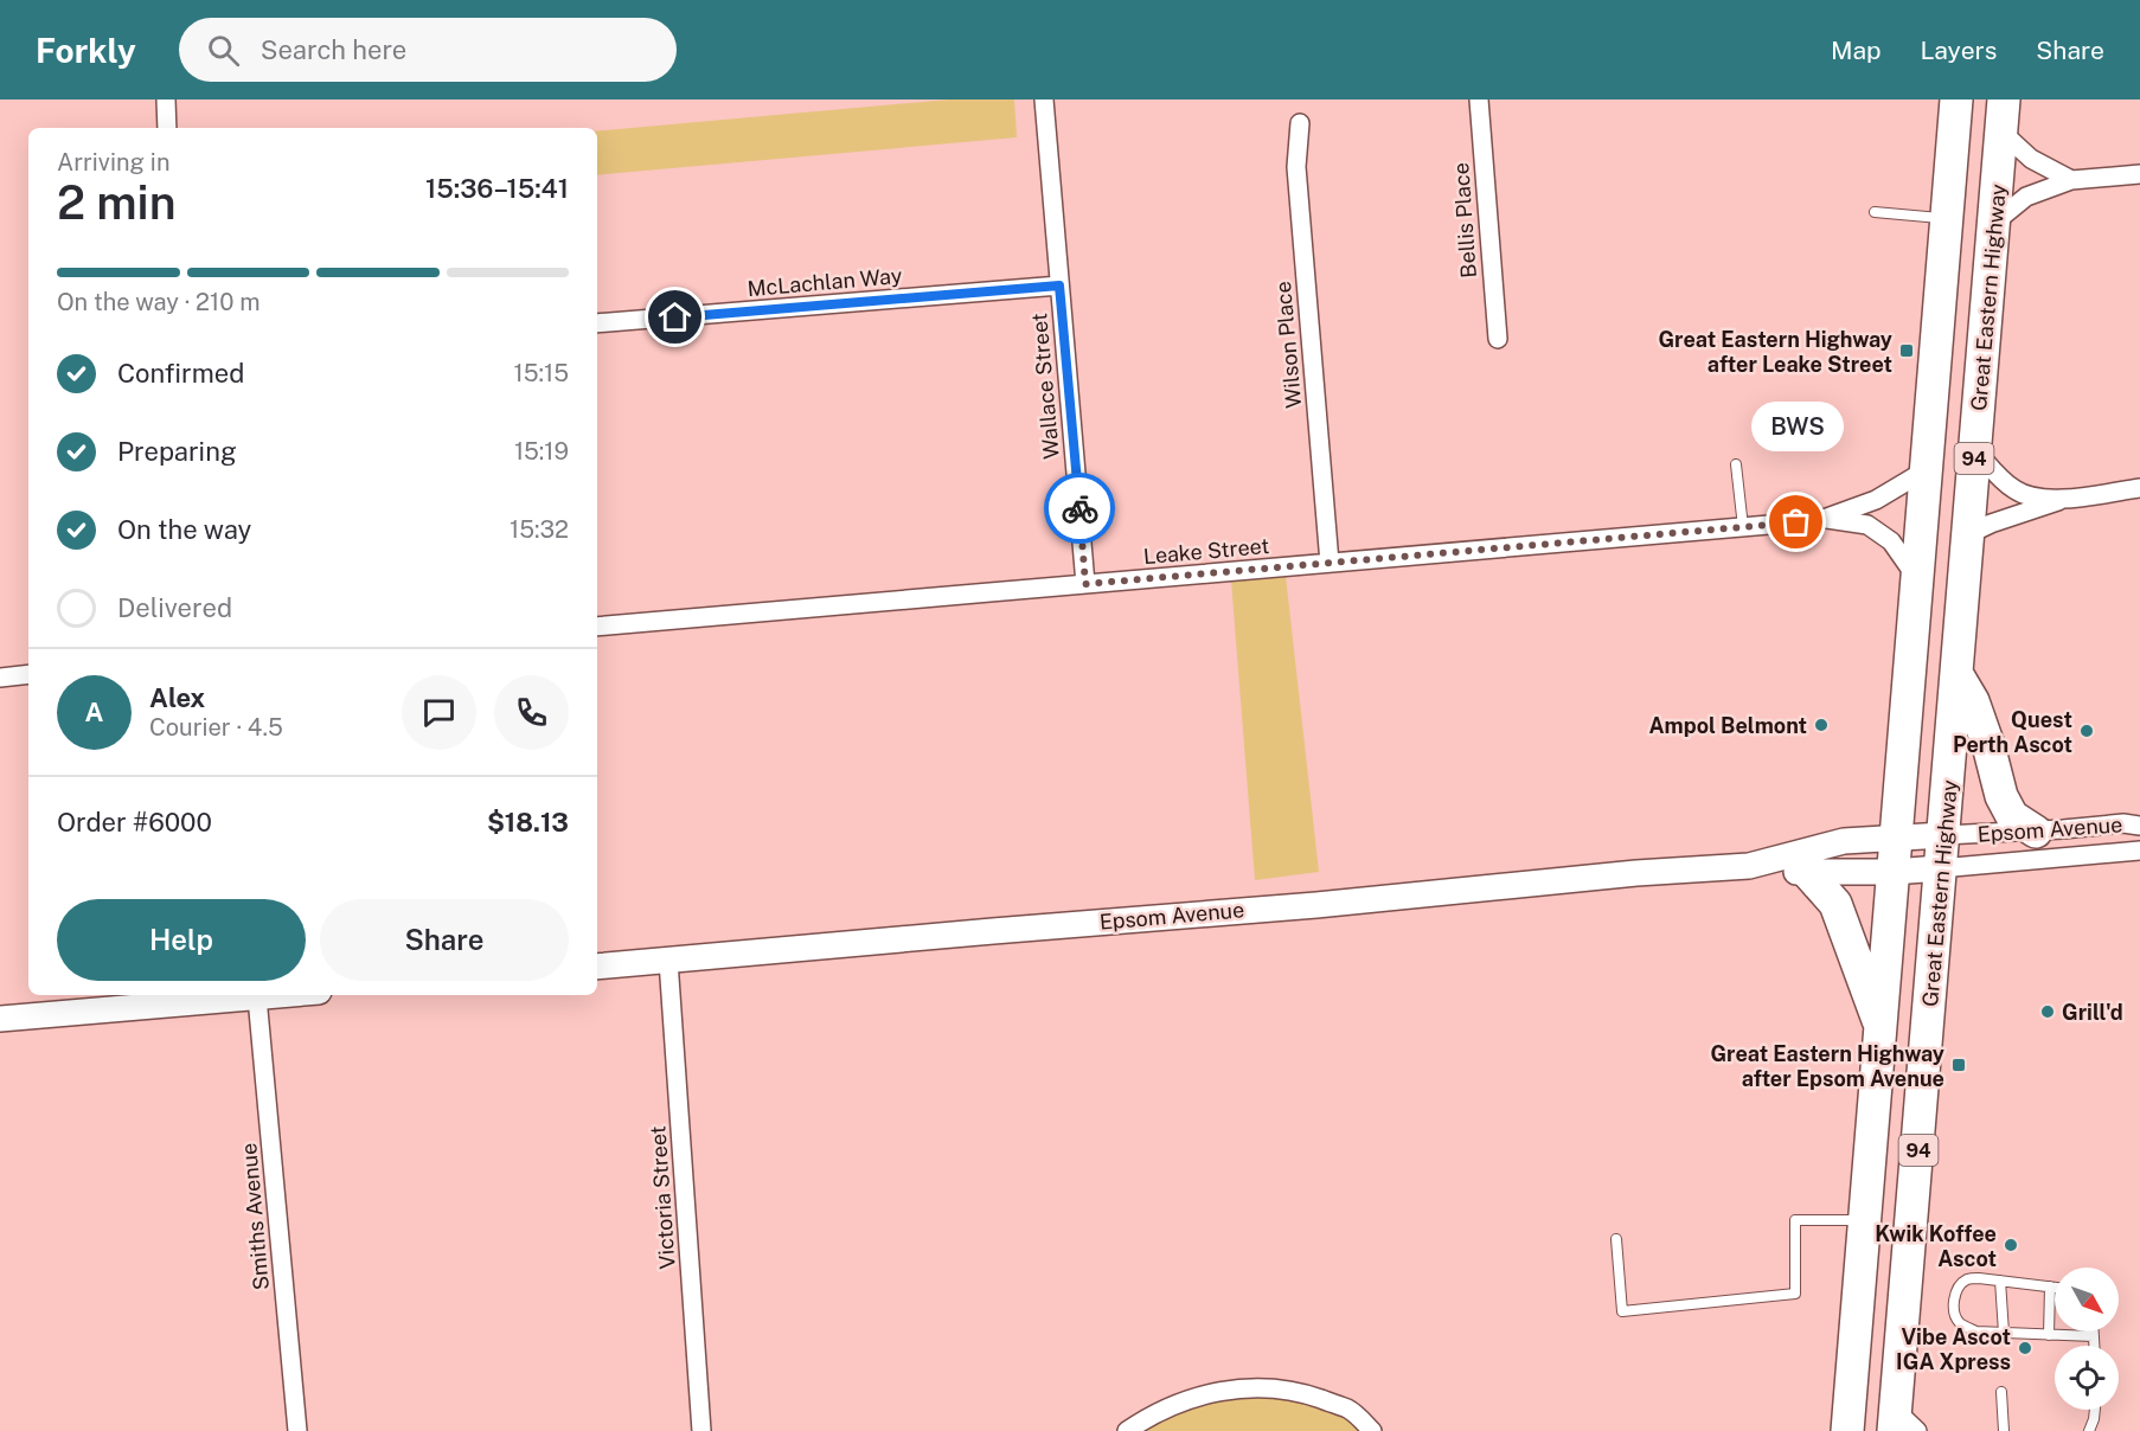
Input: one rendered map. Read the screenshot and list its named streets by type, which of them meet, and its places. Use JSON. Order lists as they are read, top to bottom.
{
  "streets": {
    "highway": ["Great Eastern Highway", "94"],
    "street": [
      "Bellis Place",
      "McLachlan Way",
      "Wilson Place",
      "Wallace Street",
      "Leake Street",
      "Epsom Avenue",
      "Victoria Street",
      "Smiths Avenue"
    ]
  },
  "crossings": [
    ["McLachlan Way", "Wallace Street"],
    ["Great Eastern Highway", "Epsom Avenue"],
    ["Wilson Place", "Leake Street"],
    ["Wallace Street", "Leake Street"],
    ["94", "Leake Street"],
    ["94", "Epsom Avenue"],
    ["Epsom Avenue", "Victoria Street"]
  ],
  "places": {
    "transit": ["Great Eastern Highway after Leake Street", "Great Eastern Highway after Epsom Avenue"],
    "other": [
      "BWS",
      "Ampol Belmont",
      "Quest Perth Ascot",
      "Grill'd",
      "Kwik Koffee Ascot",
      "Vibe Ascot IGA Xpress"
    ]
  },
  "north": "bottom right",
  "page": {
    "header": "Forkly",
    "search": "Search here",
    "nav": ["Map", "Layers", "Share"],
    "heading": ["2 min", "Arriving in", "15:36–15:41"],
    "panel": [
      "Alex",
      "Courier · 4.5",
      "Order #6000",
      "$18.13"
    ],
    "bar": "On the way · 210 m",
    "list": [
      ["Confirmed", "15:15"],
      ["Preparing", "15:19"],
      ["On the way", "15:32"],
      "Delivered"
    ],
    "bubble": "BWS",
    "round": "A",
    "buttons": ["Help", "Share"]
  }
}
